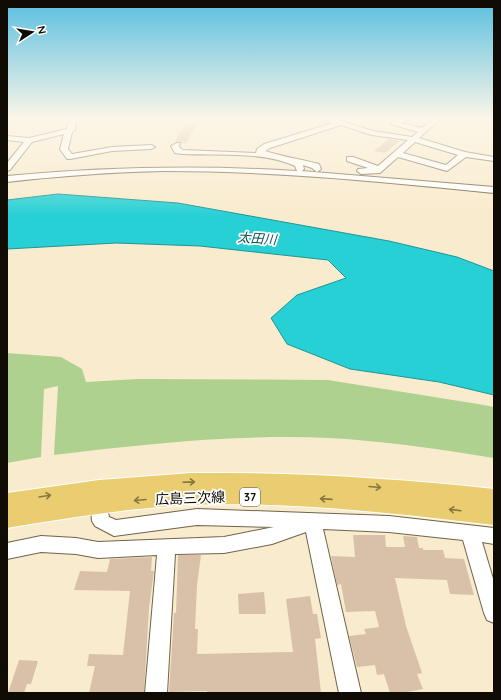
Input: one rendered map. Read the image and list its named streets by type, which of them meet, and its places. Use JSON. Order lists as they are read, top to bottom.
{
  "streets": {
    "main road": ["37", "広島三次線"]
  },
  "water": ["太田川"],
  "north": "right"
}
